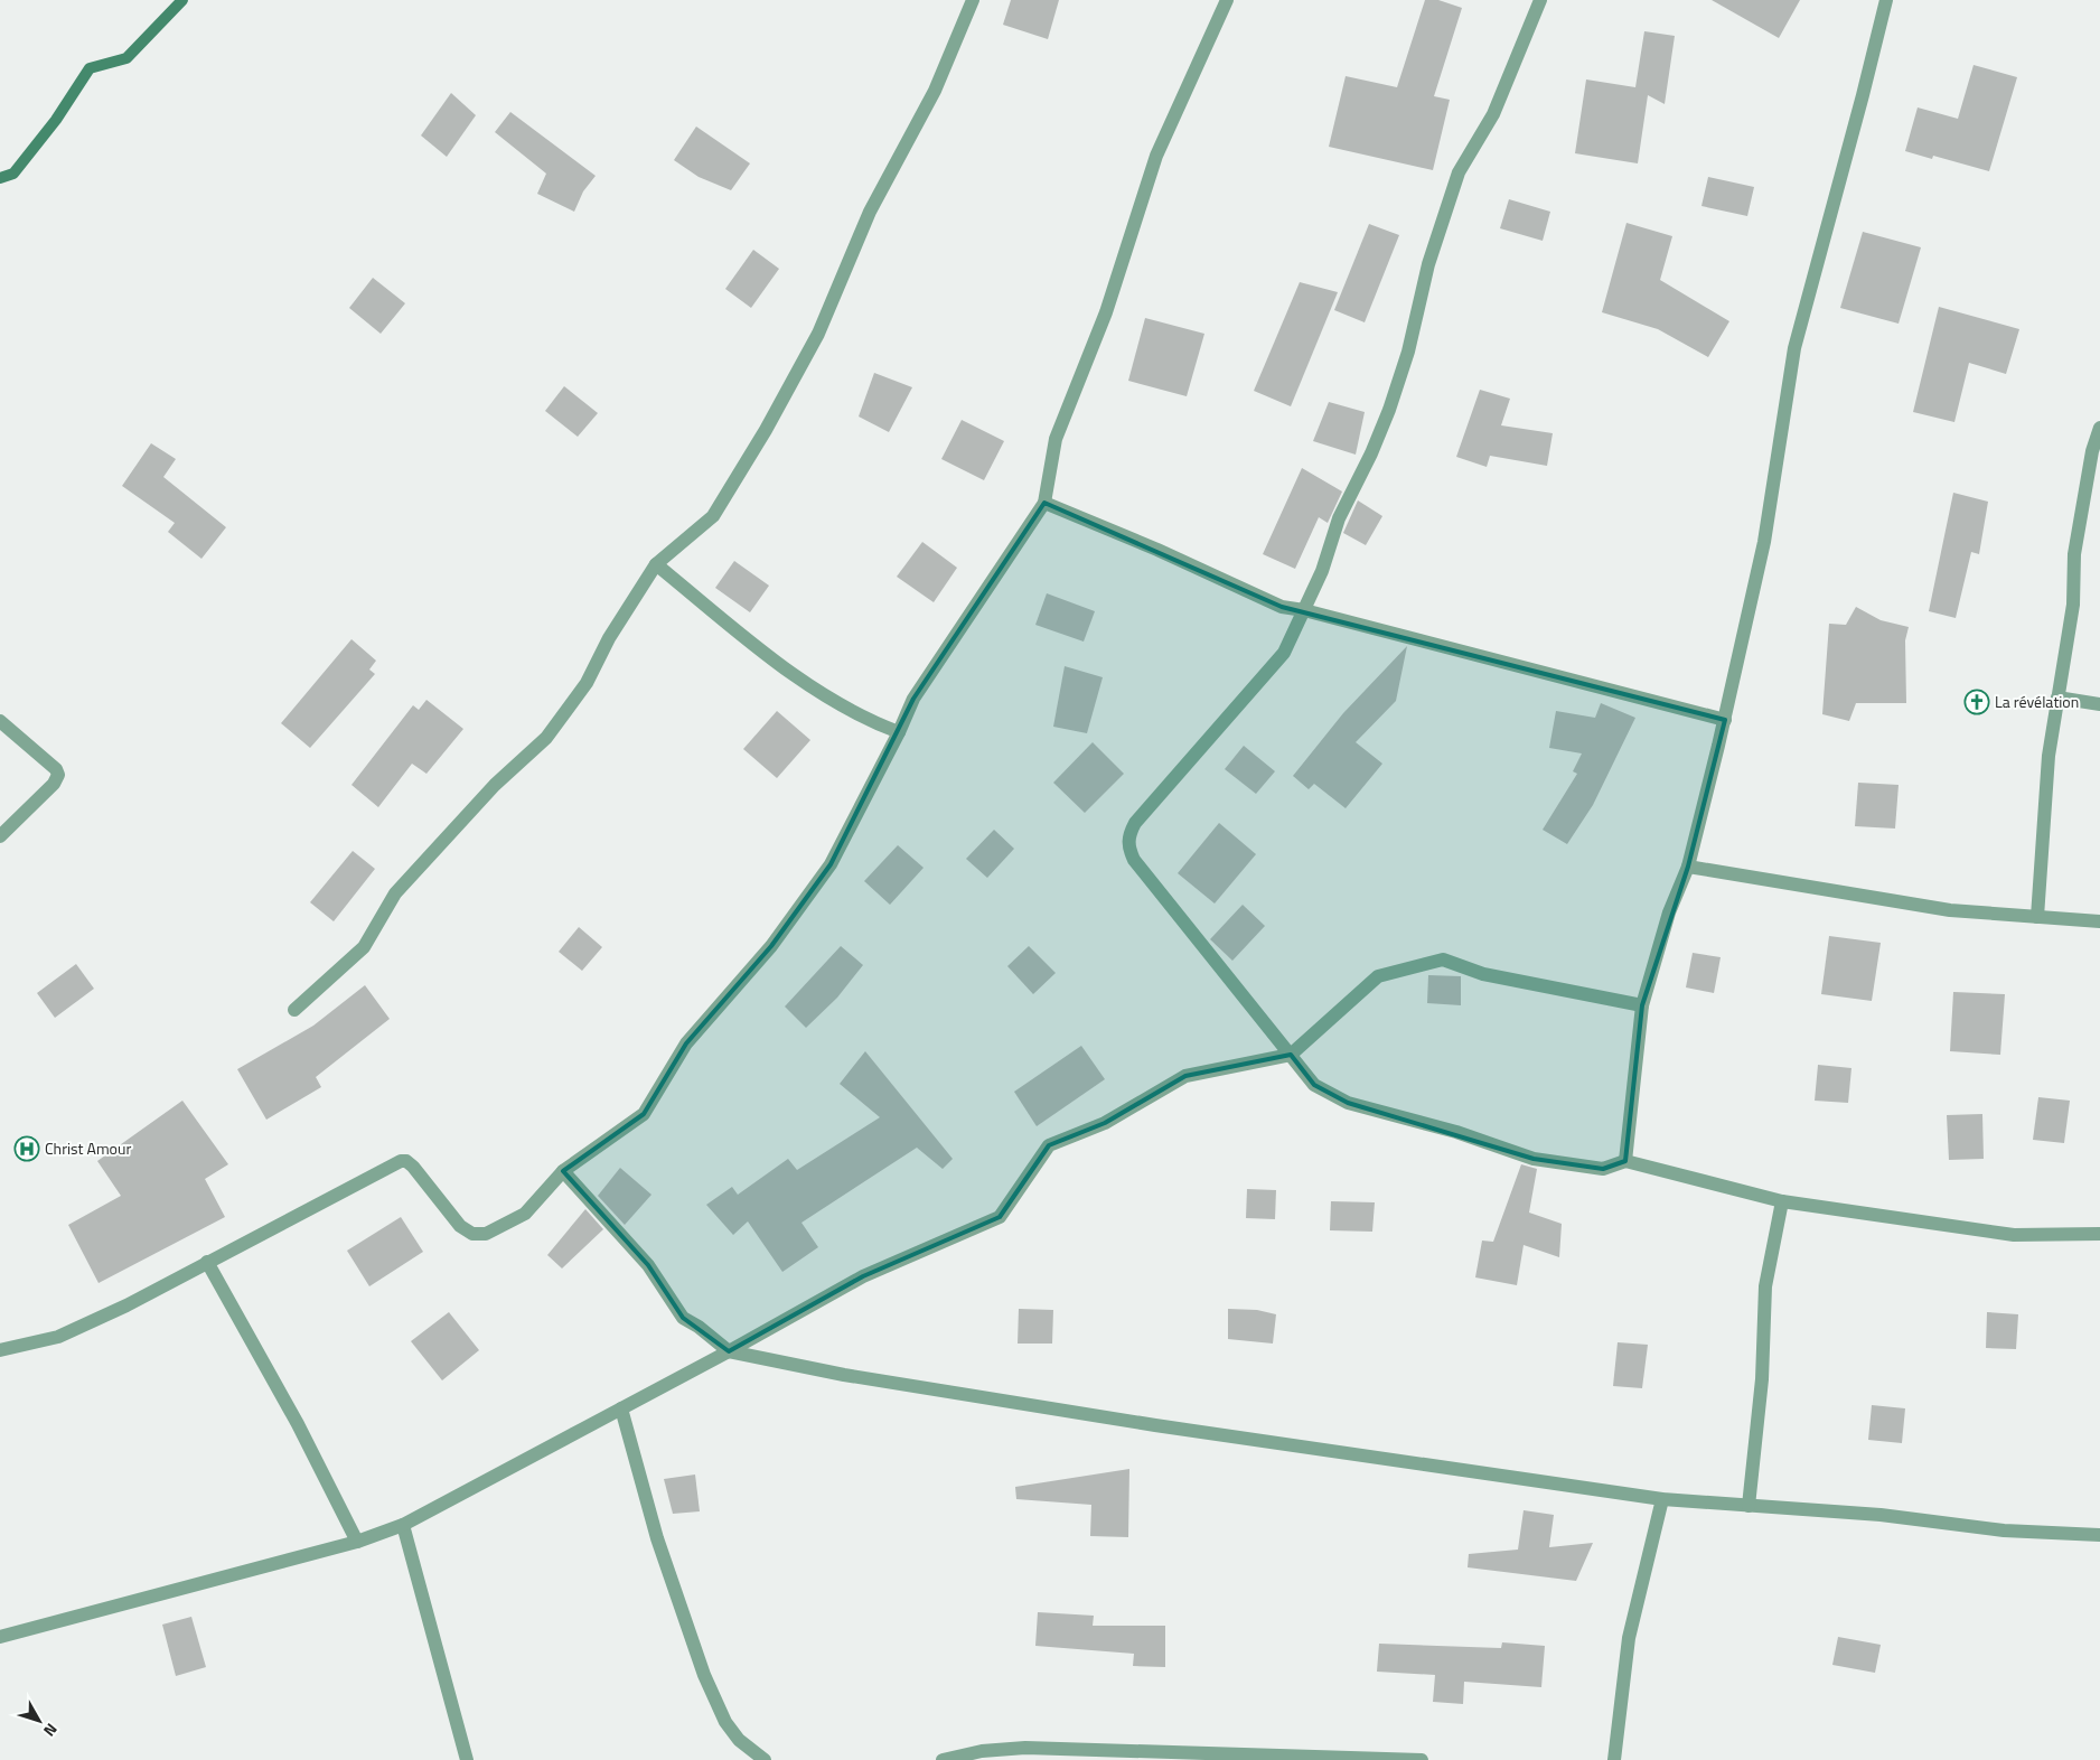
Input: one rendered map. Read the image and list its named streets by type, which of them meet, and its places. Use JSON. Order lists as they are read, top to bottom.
{
  "places": {
    "church": ["La révélation"],
    "hospital": ["Christ Amour"]
  },
  "north": "bottom right"
}
